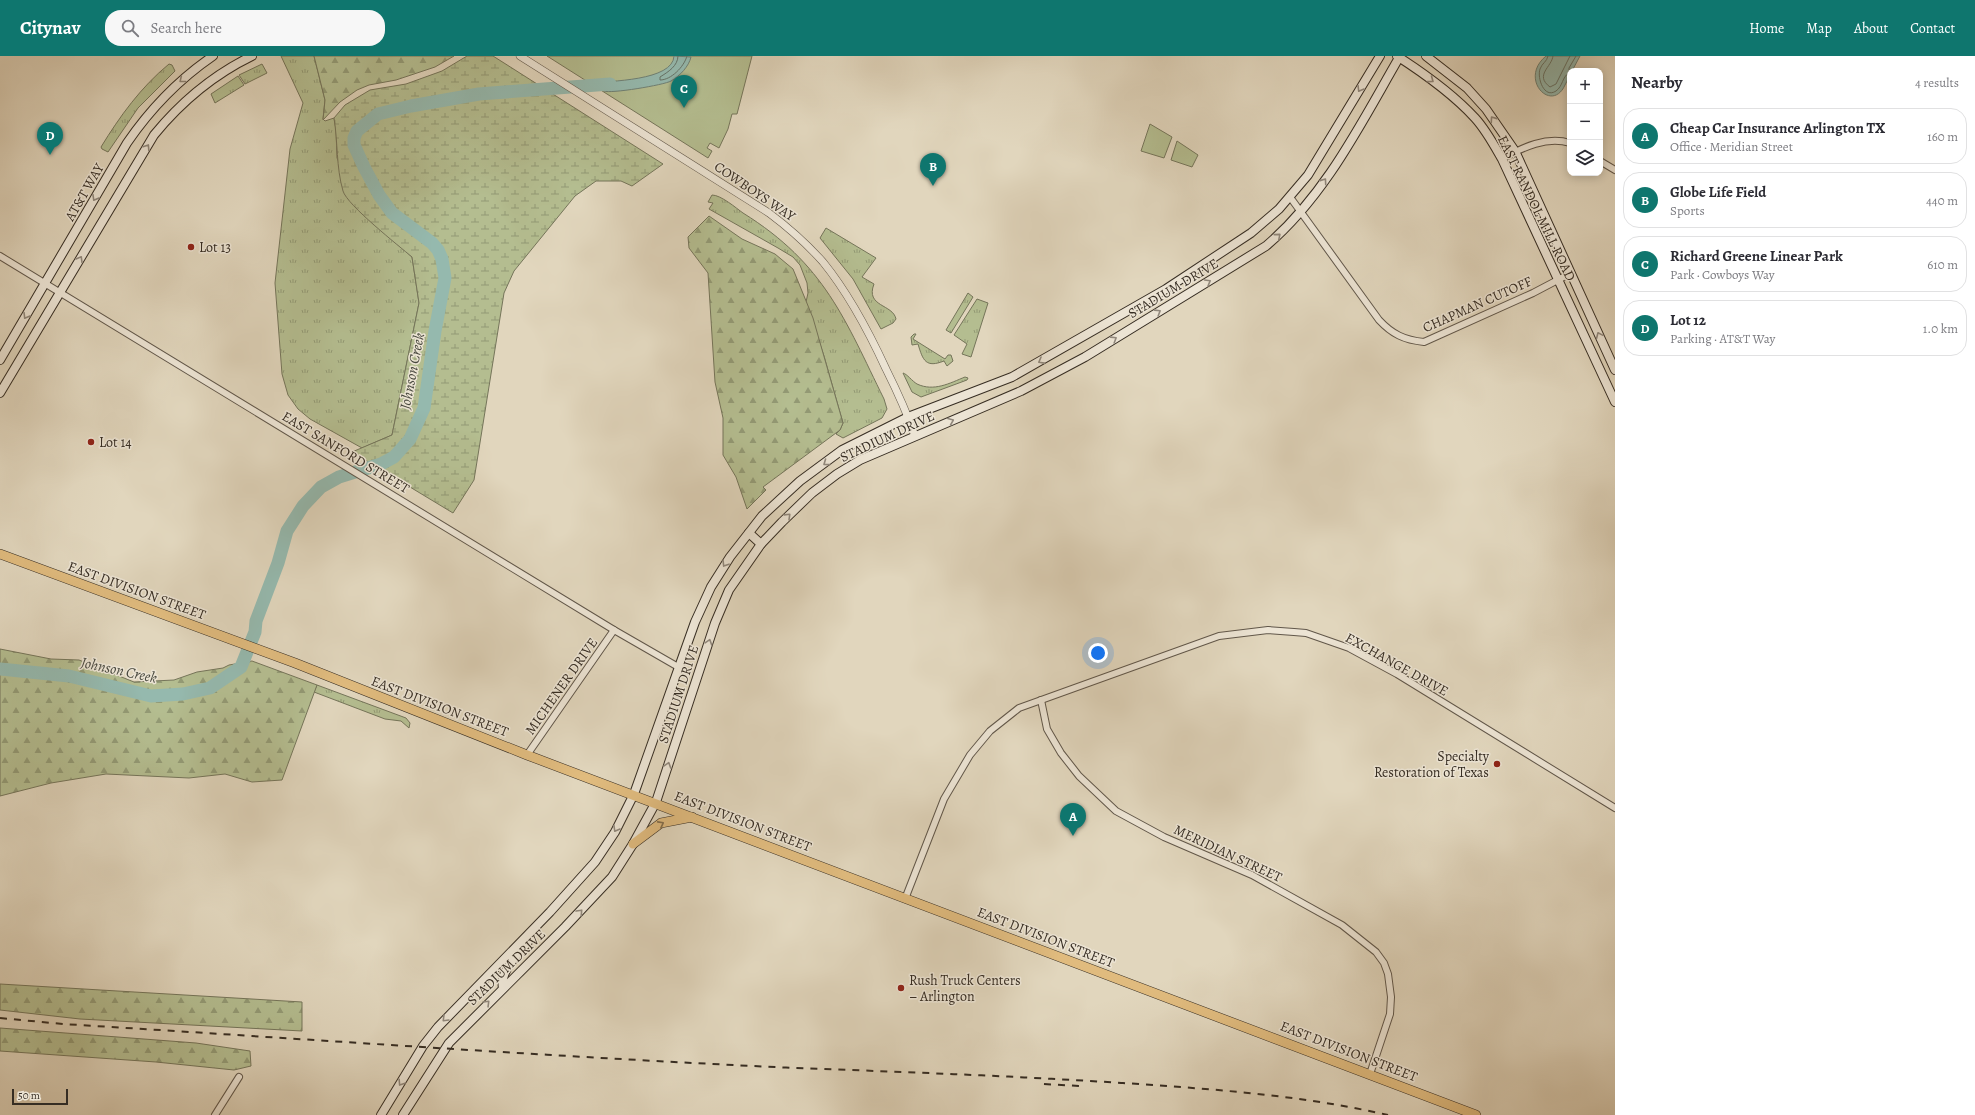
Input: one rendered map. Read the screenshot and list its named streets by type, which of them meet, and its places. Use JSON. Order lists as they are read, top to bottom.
{
  "streets": {
    "main road": [
      "AT&T WAY",
      "EAST RANDOL MILL ROAD",
      "STADIUM DRIVE",
      "EAST DIVISION STREET"
    ],
    "street": [
      "COWBOYS WAY",
      "CHAPMAN CUTOFF",
      "EAST SANFORD STREET",
      "EXCHANGE DRIVE",
      "MICHENER DRIVE",
      "MERIDIAN STREET"
    ]
  },
  "crossings": [
    ["COWBOYS WAY", "STADIUM DRIVE"],
    ["AT&T WAY", "EAST SANFORD STREET"],
    ["EAST RANDOL MILL ROAD", "STADIUM DRIVE"],
    ["EAST RANDOL MILL ROAD", "CHAPMAN CUTOFF"],
    ["STADIUM DRIVE", "CHAPMAN CUTOFF"],
    ["STADIUM DRIVE", "EAST SANFORD STREET"],
    ["STADIUM DRIVE", "EAST DIVISION STREET"],
    ["EAST SANFORD STREET", "MICHENER DRIVE"],
    ["EAST DIVISION STREET", "EXCHANGE DRIVE"],
    ["EAST DIVISION STREET", "MICHENER DRIVE"],
    ["EAST DIVISION STREET", "MERIDIAN STREET"],
    ["EXCHANGE DRIVE", "MERIDIAN STREET"]
  ],
  "water": ["Johnson Creek"],
  "places": [
    "Lot 13",
    "Lot 14",
    "Specialty Restoration of Texas",
    "Rush Truck Centers – Arlington"
  ],
  "scale_bar": "50 m",
  "page": {
    "header": "Citynav",
    "search": "Search here",
    "nav": [
      "Home",
      "Map",
      "About",
      "Contact"
    ],
    "heading": ["Nearby", "4 results"],
    "map_buttons": ["+", "−"],
    "pins": [
      "C",
      "D",
      "B",
      "A"
    ],
    "list": [
      {
        "mark": "A",
        "name": "Cheap Car Insurance Arlington TX",
        "note": "Office · Meridian Street",
        "value": "160 m"
      },
      {
        "mark": "B",
        "name": "Globe Life Field",
        "note": "Sports",
        "value": "440 m"
      },
      {
        "mark": "C",
        "name": "Richard Greene Linear Park",
        "note": "Park · Cowboys Way",
        "value": "610 m"
      },
      {
        "mark": "D",
        "name": "Lot 12",
        "note": "Parking · AT&T Way",
        "value": "1.0 km"
      }
    ],
    "scale": "50 m"
  }
}
